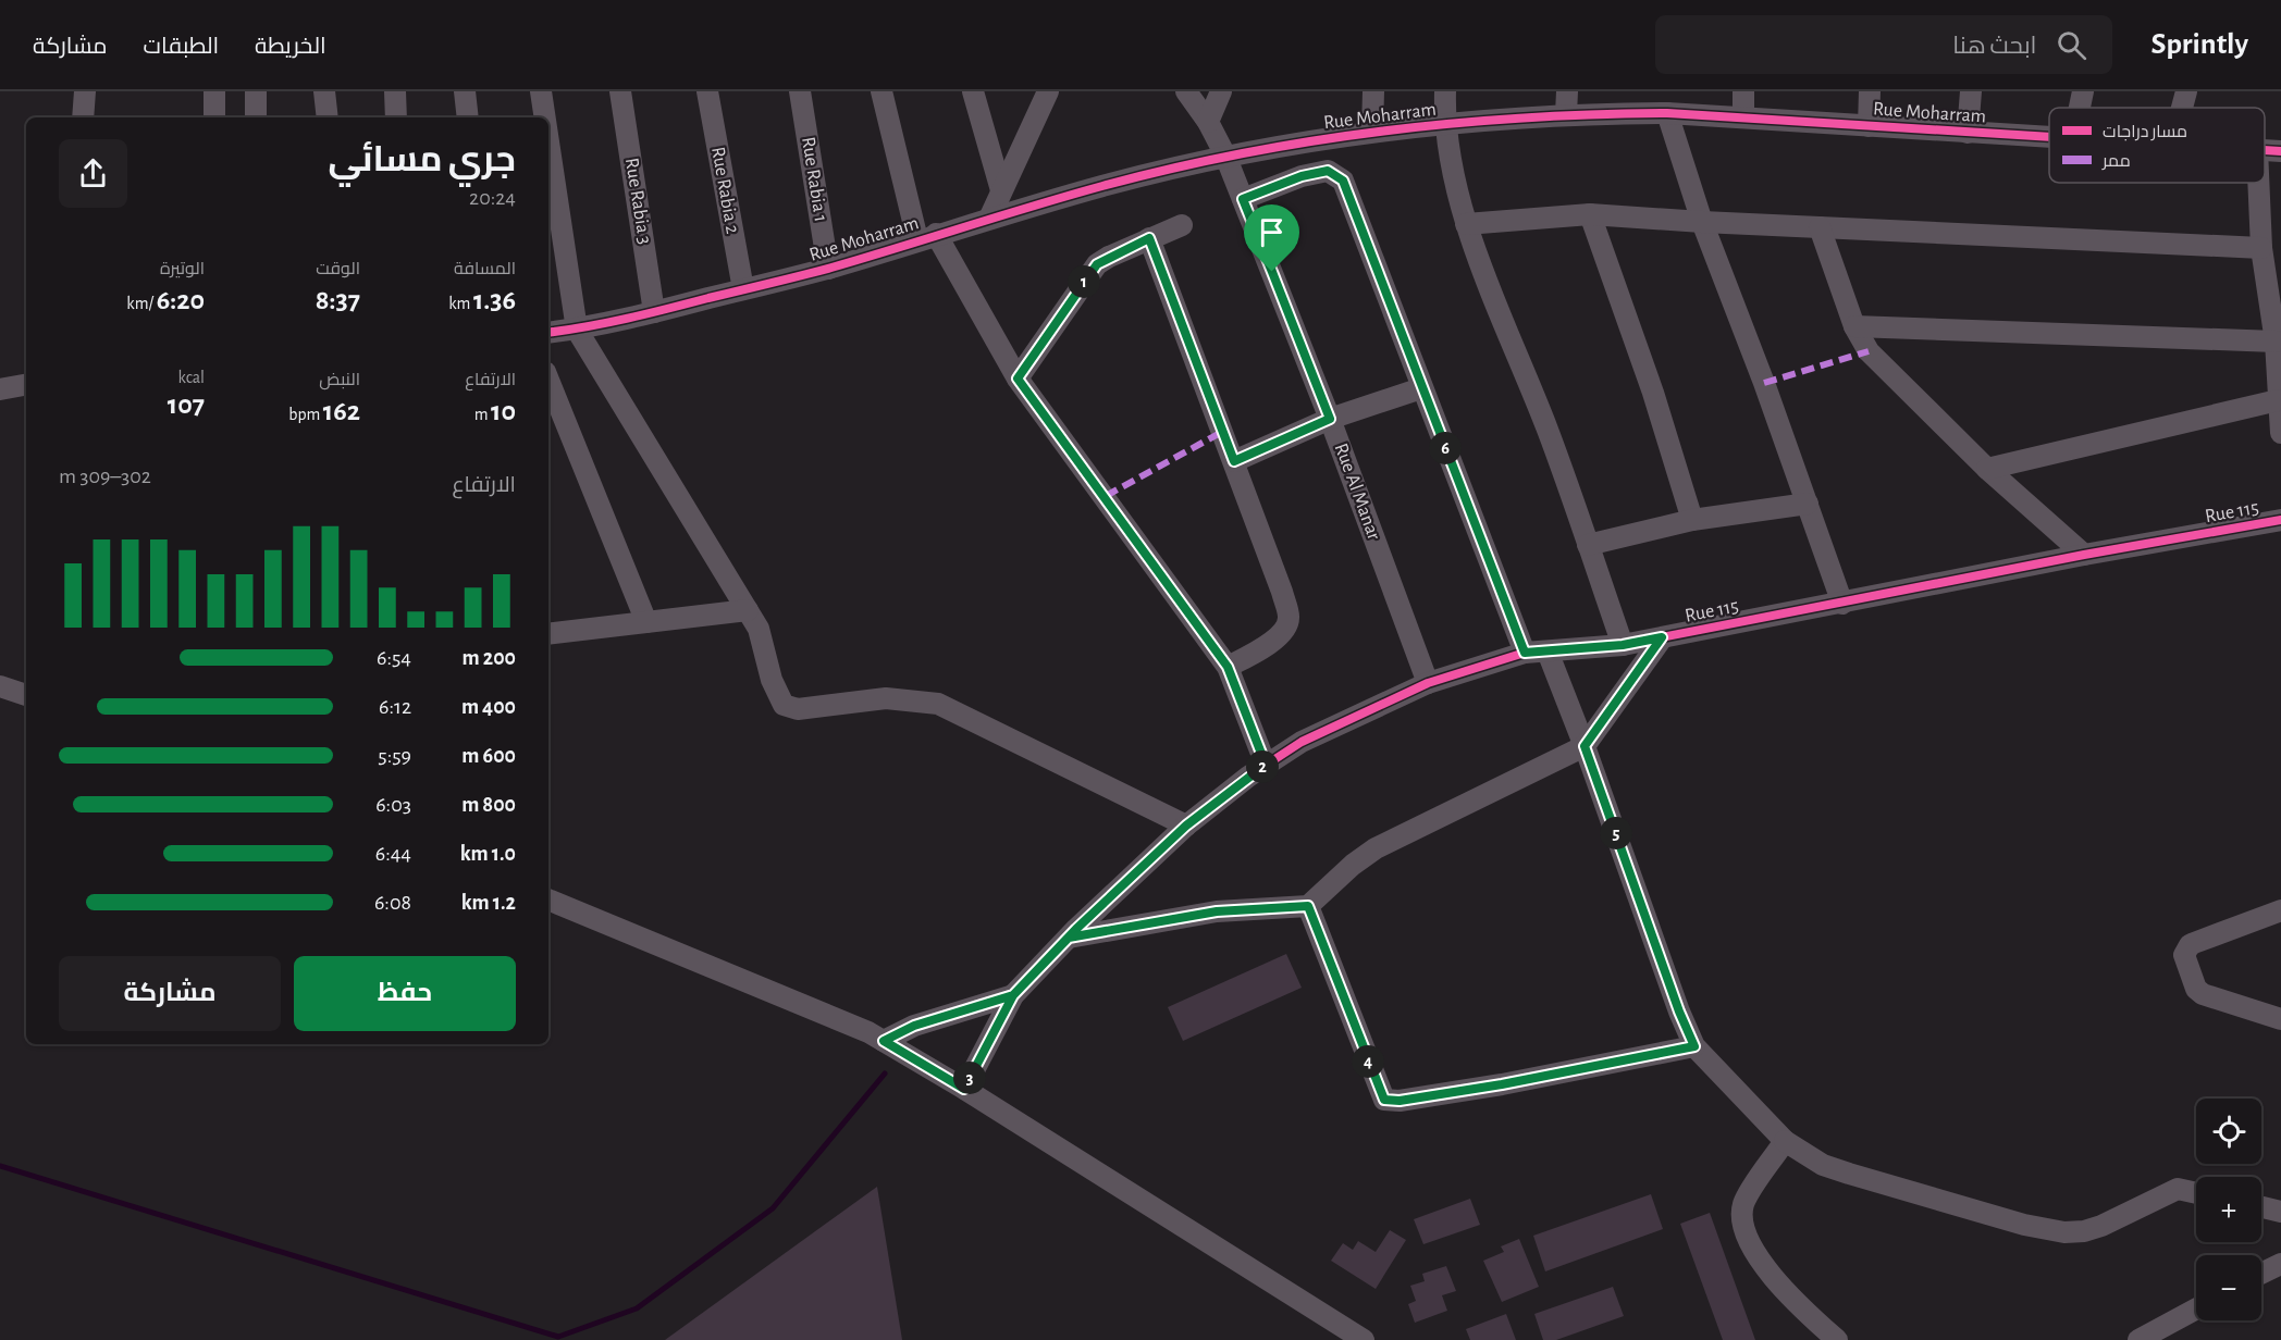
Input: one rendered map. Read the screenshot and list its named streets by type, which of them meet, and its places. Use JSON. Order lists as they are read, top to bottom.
{
  "streets": {
    "street": [
      "Rue Moharram",
      "Rue Rabia 1",
      "Rue Rabia 2",
      "Rue Rabia 3",
      "Rue Al Manar",
      "Rue 115"
    ]
  },
  "crossings": [
    ["Rue Moharram", "Rue Rabia 1"],
    ["Rue Moharram", "Rue Rabia 2"],
    ["Rue Moharram", "Rue Rabia 3"],
    ["Rue Moharram", "Rue Al Manar"],
    ["Rue Al Manar", "Rue 115"]
  ],
  "legend": ["مسار دراجات", "ممر"],
  "page": {
    "header": "Sprintly",
    "search": "ابحث هنا",
    "nav": ["الخريطة", "الطبقات", "مشاركة"],
    "heading": ["جري مسائي", "20:24"],
    "stats": [
      ["المسافة", "1.36 km"],
      ["الوقت", "8:37"],
      ["الوتيرة", "6:20 /km"],
      ["الارتفاع", "10 m"],
      ["النبض", "162 bpm"],
      ["kcal", "107"]
    ],
    "pins": [
      "1",
      "6",
      "2",
      "5",
      "4",
      "3"
    ],
    "chart": ["الارتفاع", "302–309 m"],
    "list": [
      {
        "name": "200 m",
        "note": "6:54"
      },
      {
        "name": "400 m",
        "note": "6:12"
      },
      {
        "name": "600 m",
        "note": "5:59"
      },
      {
        "name": "800 m",
        "note": "6:03"
      },
      {
        "name": "1.0 km",
        "note": "6:44"
      },
      {
        "name": "1.2 km",
        "note": "6:08"
      }
    ],
    "buttons": ["حفظ", "مشاركة"],
    "map_buttons": ["+", "−"]
  }
}
